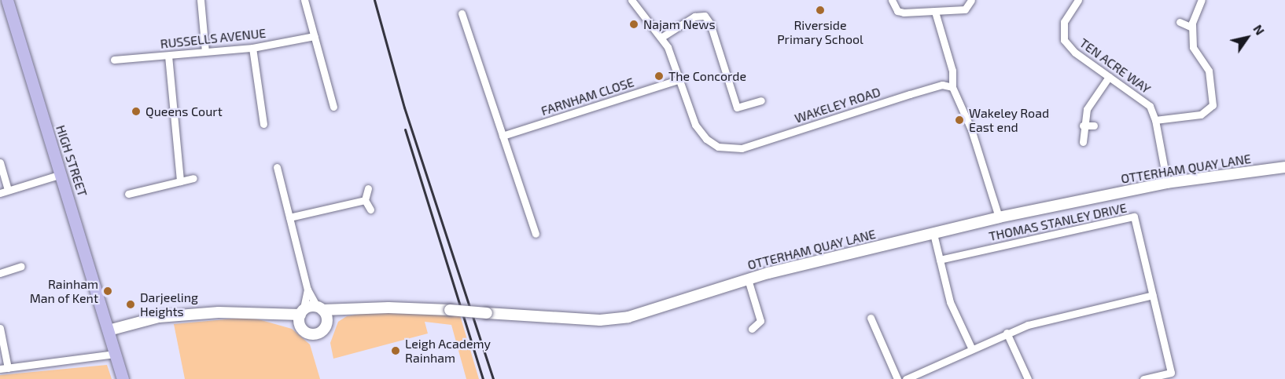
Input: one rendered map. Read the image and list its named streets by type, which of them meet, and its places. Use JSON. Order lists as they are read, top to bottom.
{
  "streets": {
    "main road": ["HIGH STREET"],
    "street": [
      "RUSSELLS AVENUE",
      "TEN ACRE WAY",
      "FARNHAM CLOSE",
      "WAKELEY ROAD",
      "OTTERHAM QUAY LANE",
      "THOMAS STANLEY DRIVE"
    ]
  },
  "crossings": [
    ["TEN ACRE WAY", "OTTERHAM QUAY LANE"],
    ["FARNHAM CLOSE", "WAKELEY ROAD"],
    ["HIGH STREET", "OTTERHAM QUAY LANE"]
  ],
  "places": [
    "Riverside Primary School",
    "Najam News",
    "The Concorde",
    "Queens Court",
    "Wakeley Road East end",
    "Rainham Man of Kent",
    "Darjeeling Heights",
    "Leigh Academy Rainham"
  ],
  "north": "top right"
}
